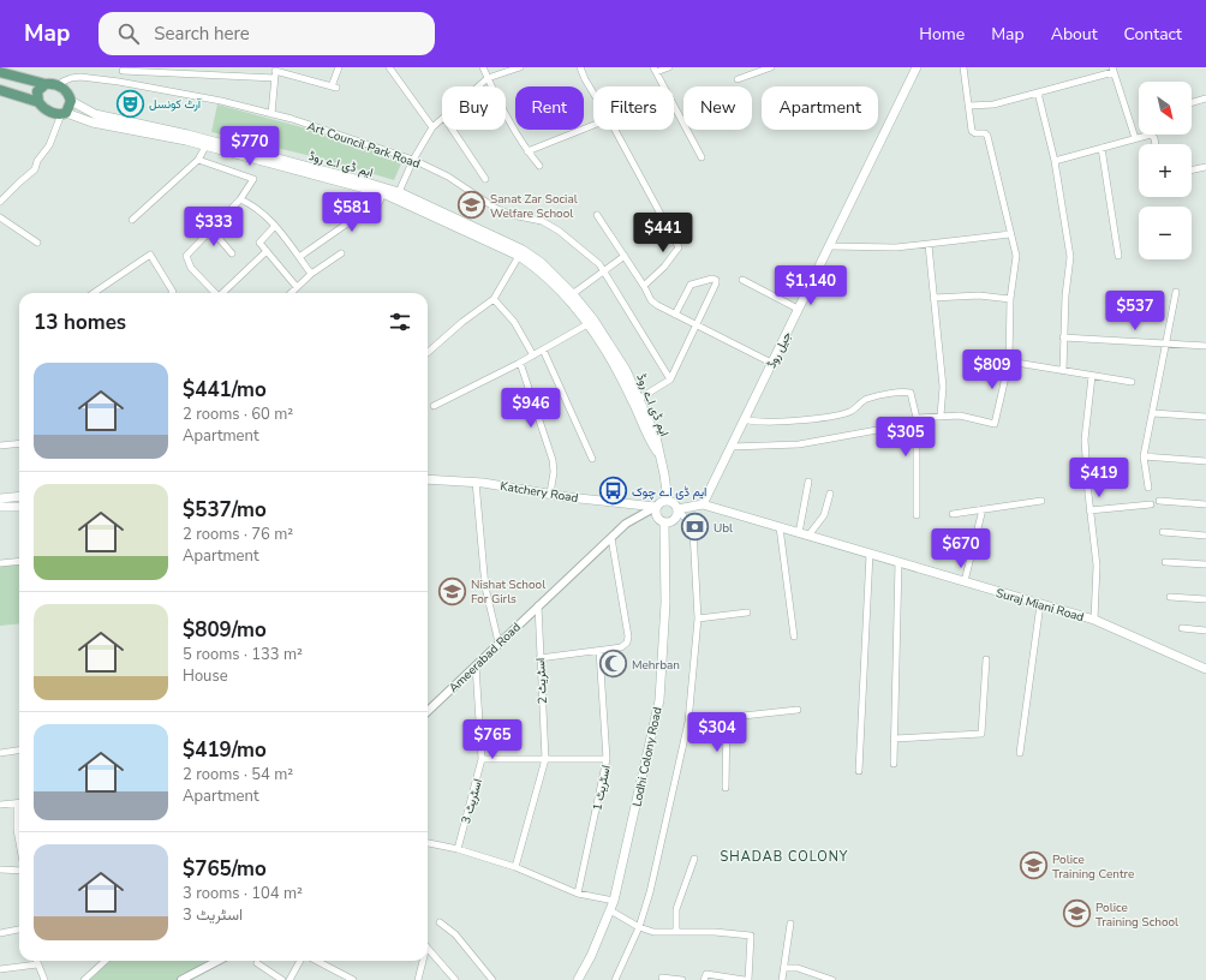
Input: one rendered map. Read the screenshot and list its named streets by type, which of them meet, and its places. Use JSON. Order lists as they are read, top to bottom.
{
  "streets": {
    "main road": [
      "ایم ڈی اے روڈ",
      "جیل روڈ",
      "Katchery Road",
      "Suraj Miani Road",
      "Lodhi Colony Road"
    ],
    "street": [
      "Art Council Park Road",
      "Ameerabad Road",
      "اسٹریٹ 2",
      "اسٹریٹ 1",
      "اسٹریٹ 3"
    ]
  },
  "crossings": [
    ["Art Council Park Road", "ایم ڈی اے روڈ"],
    ["ایم ڈی اے روڈ", "Katchery Road"],
    ["ایم ڈی اے روڈ", "Ameerabad Road"],
    ["ایم ڈی اے روڈ", "Lodhi Colony Road"],
    ["جیل روڈ", "Suraj Miani Road"],
    ["Katchery Road", "Ameerabad Road"],
    ["Katchery Road", "Lodhi Colony Road"],
    ["Ameerabad Road", "اسٹریٹ 2"],
    ["Ameerabad Road", "Lodhi Colony Road"],
    ["Ameerabad Road", "اسٹریٹ 3"]
  ],
  "districts": ["SHADAB COLONY"],
  "places": {
    "theatre": ["آرٹ کونسل"],
    "school or university": [
      "Sanat Zar Social Welfare School",
      "Nishat School For Girls",
      "Police Training Centre",
      "Police Training School"
    ],
    "bus stop": ["ایم ڈی اے چوک"],
    "bank": ["Ubl"],
    "mosque": ["Mehrban"]
  },
  "north": "bottom right",
  "page": {
    "header": "Map",
    "search": "Search here",
    "nav": [
      "Home",
      "Map",
      "About",
      "Contact"
    ],
    "map_buttons": ["+", "−"],
    "chip": [
      "Buy",
      "Rent",
      "Filters",
      "New",
      "Apartment"
    ],
    "price": [
      "$770",
      "$581",
      "$333",
      "$441",
      "$1,140",
      "$537",
      "$809",
      "$946",
      "$305",
      "$419",
      "$670",
      "$304",
      "$765"
    ],
    "heading": "13 homes",
    "list": [
      {
        "name": "$441/mo",
        "note": "2 rooms · 60 m² · Apartment"
      },
      {
        "name": "$537/mo",
        "note": "2 rooms · 76 m² · Apartment"
      },
      {
        "name": "$809/mo",
        "note": "5 rooms · 133 m² · House"
      },
      {
        "name": "$419/mo",
        "note": "2 rooms · 54 m² · Apartment"
      },
      {
        "name": "$765/mo",
        "note": "3 rooms · 104 m² · اسٹریٹ 3"
      }
    ]
  }
}
